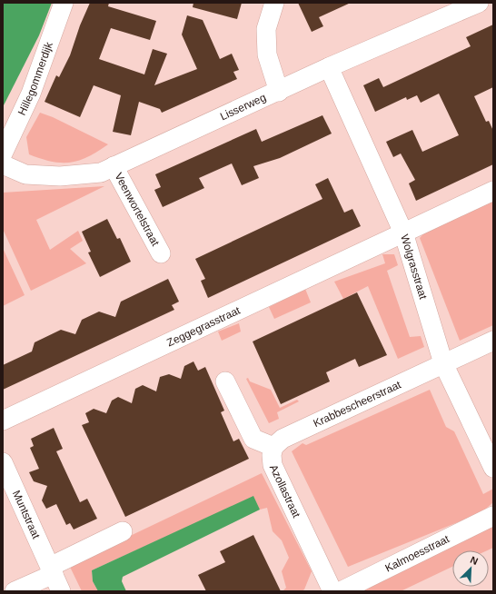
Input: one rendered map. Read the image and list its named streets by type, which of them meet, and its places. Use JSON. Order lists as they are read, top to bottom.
{
  "streets": {
    "street": [
      "Hillegommerdijk",
      "Lisserweg",
      "Veenwortelstraat",
      "Wolgrasstraat",
      "Zeggegrasstraat",
      "Krabbescheerstraat",
      "Azollastraat",
      "Muntstraat",
      "Kalmoesstraat"
    ]
  },
  "crossings": [
    ["Lisserweg", "Veenwortelstraat"],
    ["Lisserweg", "Wolgrasstraat"],
    ["Wolgrasstraat", "Zeggegrasstraat"],
    ["Wolgrasstraat", "Krabbescheerstraat"],
    ["Krabbescheerstraat", "Azollastraat"]
  ],
  "north": "top right"
}
